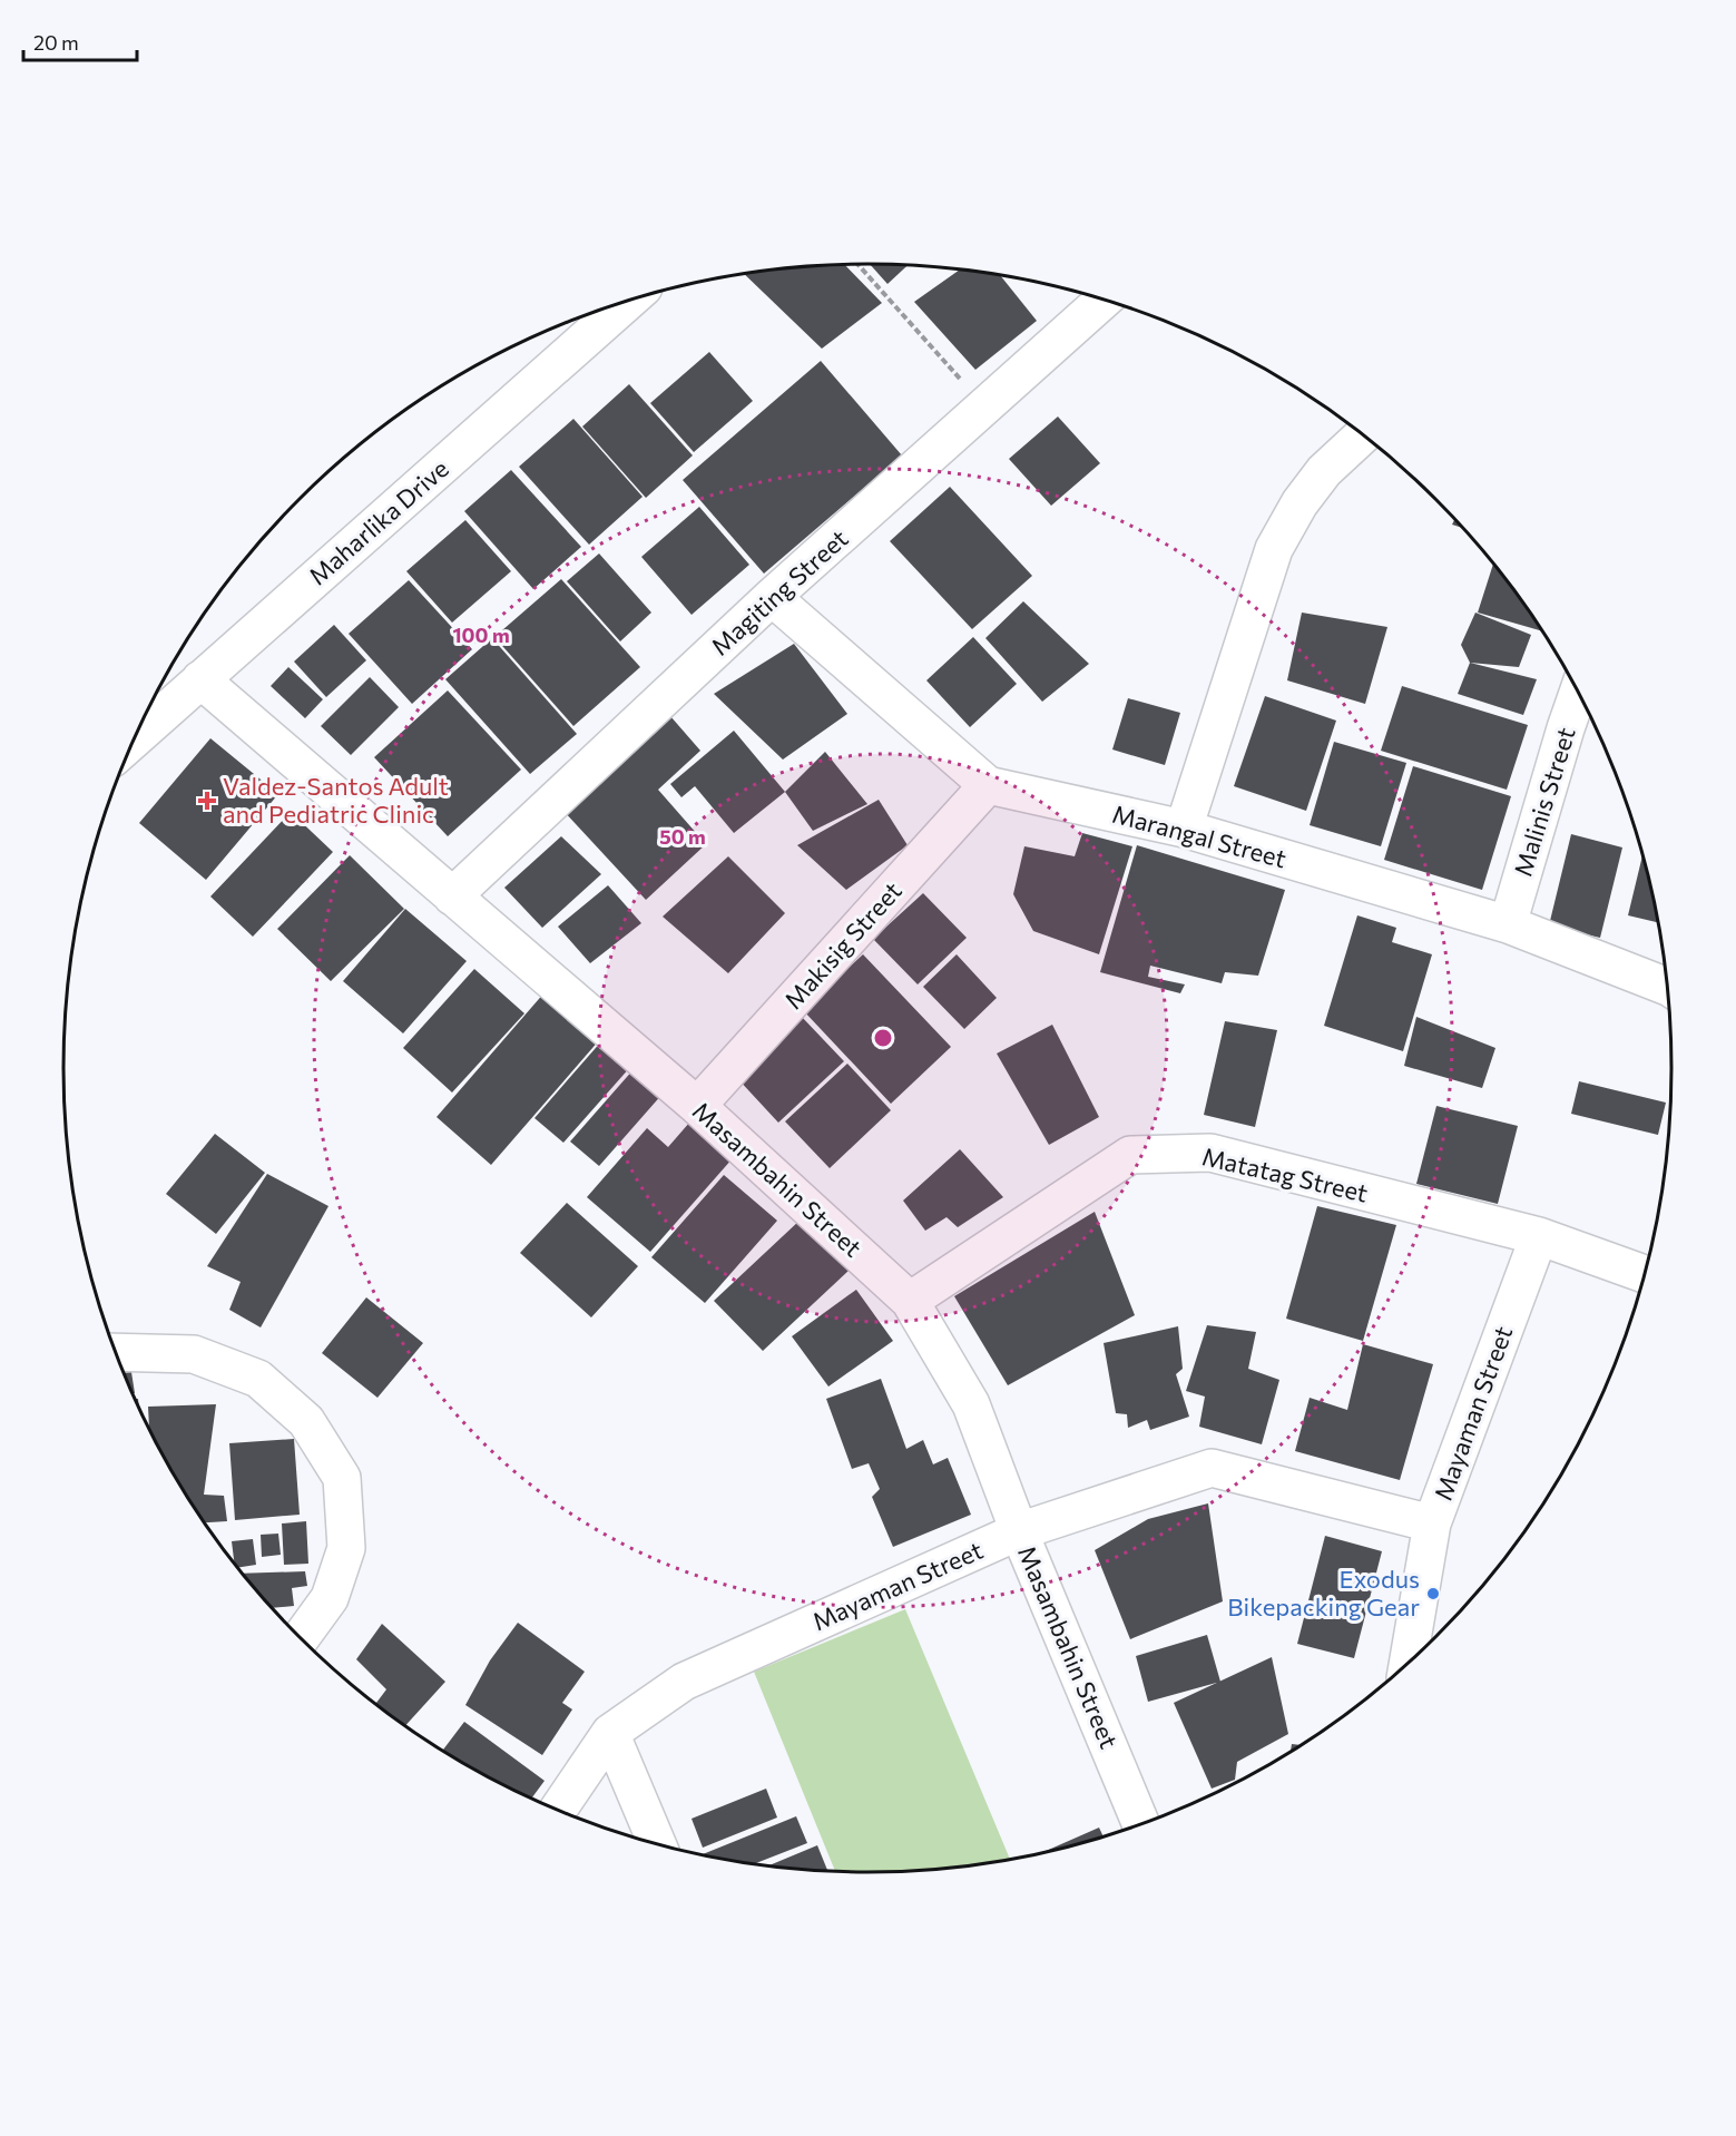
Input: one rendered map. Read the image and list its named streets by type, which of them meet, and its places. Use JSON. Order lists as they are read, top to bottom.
{
  "streets": {
    "street": [
      "Maharlika Drive",
      "Magiting Street",
      "Malinis Street",
      "Marangal Street",
      "Makisig Street",
      "Matatag Street",
      "Masambahin Street",
      "Mayaman Street"
    ]
  },
  "crossings": [
    ["Maharlika Drive", "Masambahin Street"],
    ["Magiting Street", "Marangal Street"],
    ["Magiting Street", "Masambahin Street"],
    ["Malinis Street", "Marangal Street"],
    ["Marangal Street", "Makisig Street"],
    ["Makisig Street", "Masambahin Street"],
    ["Matatag Street", "Masambahin Street"],
    ["Matatag Street", "Mayaman Street"],
    ["Masambahin Street", "Mayaman Street"]
  ],
  "places": {
    "health": ["Valdez-Santos Adult and Pediatric Clinic"],
    "other": ["Exodus Bikepacking Gear"]
  },
  "scale_bar": "20 m",
  "rings": ["100 m", "50 m"]
}
